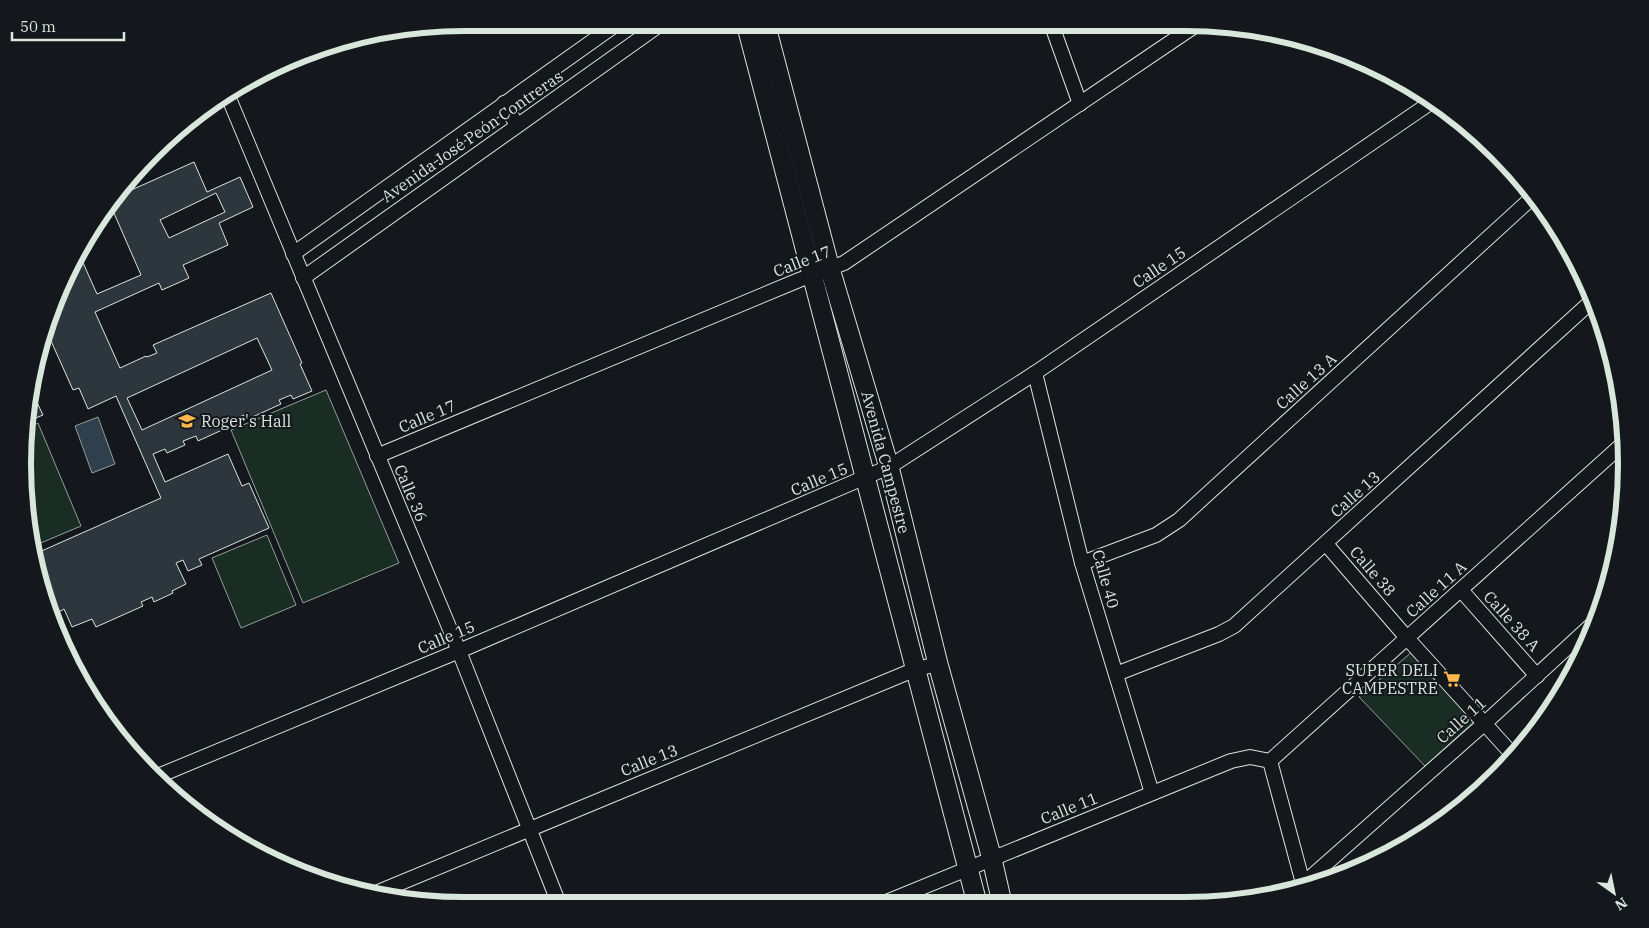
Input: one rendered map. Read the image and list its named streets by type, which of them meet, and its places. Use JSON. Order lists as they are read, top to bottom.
{
  "streets": {
    "street": [
      "Avenida José Peón Contreras",
      "Calle 17",
      "Calle 15",
      "Calle 13 A",
      "Avenida Campestre",
      "Calle 36",
      "Calle 13",
      "Calle 38",
      "Calle 40",
      "Calle 11 A",
      "Calle 38 A",
      "Calle 11"
    ]
  },
  "crossings": [
    ["Avenida José Peón Contreras", "Calle 36"],
    ["Calle 17", "Avenida Campestre"],
    ["Calle 17", "Calle 36"],
    ["Calle 15", "Avenida Campestre"],
    ["Calle 15", "Calle 36"],
    ["Calle 15", "Calle 40"],
    ["Calle 13 A", "Calle 40"],
    ["Avenida Campestre", "Calle 13"],
    ["Avenida Campestre", "Calle 11"],
    ["Calle 36", "Calle 13"],
    ["Calle 13", "Calle 38"],
    ["Calle 13", "Calle 40"],
    ["Calle 38", "Calle 11 A"],
    ["Calle 38", "Calle 11"],
    ["Calle 40", "Calle 11"],
    ["Calle 11 A", "Calle 38 A"],
    ["Calle 11 A", "Calle 11"],
    ["Calle 38 A", "Calle 11"]
  ],
  "places": {
    "school or university": ["Roger's Hall"],
    "supermarket": ["SUPER DELI CAMPESTRE"]
  },
  "scale_bar": "50 m",
  "north": "bottom right"
}
